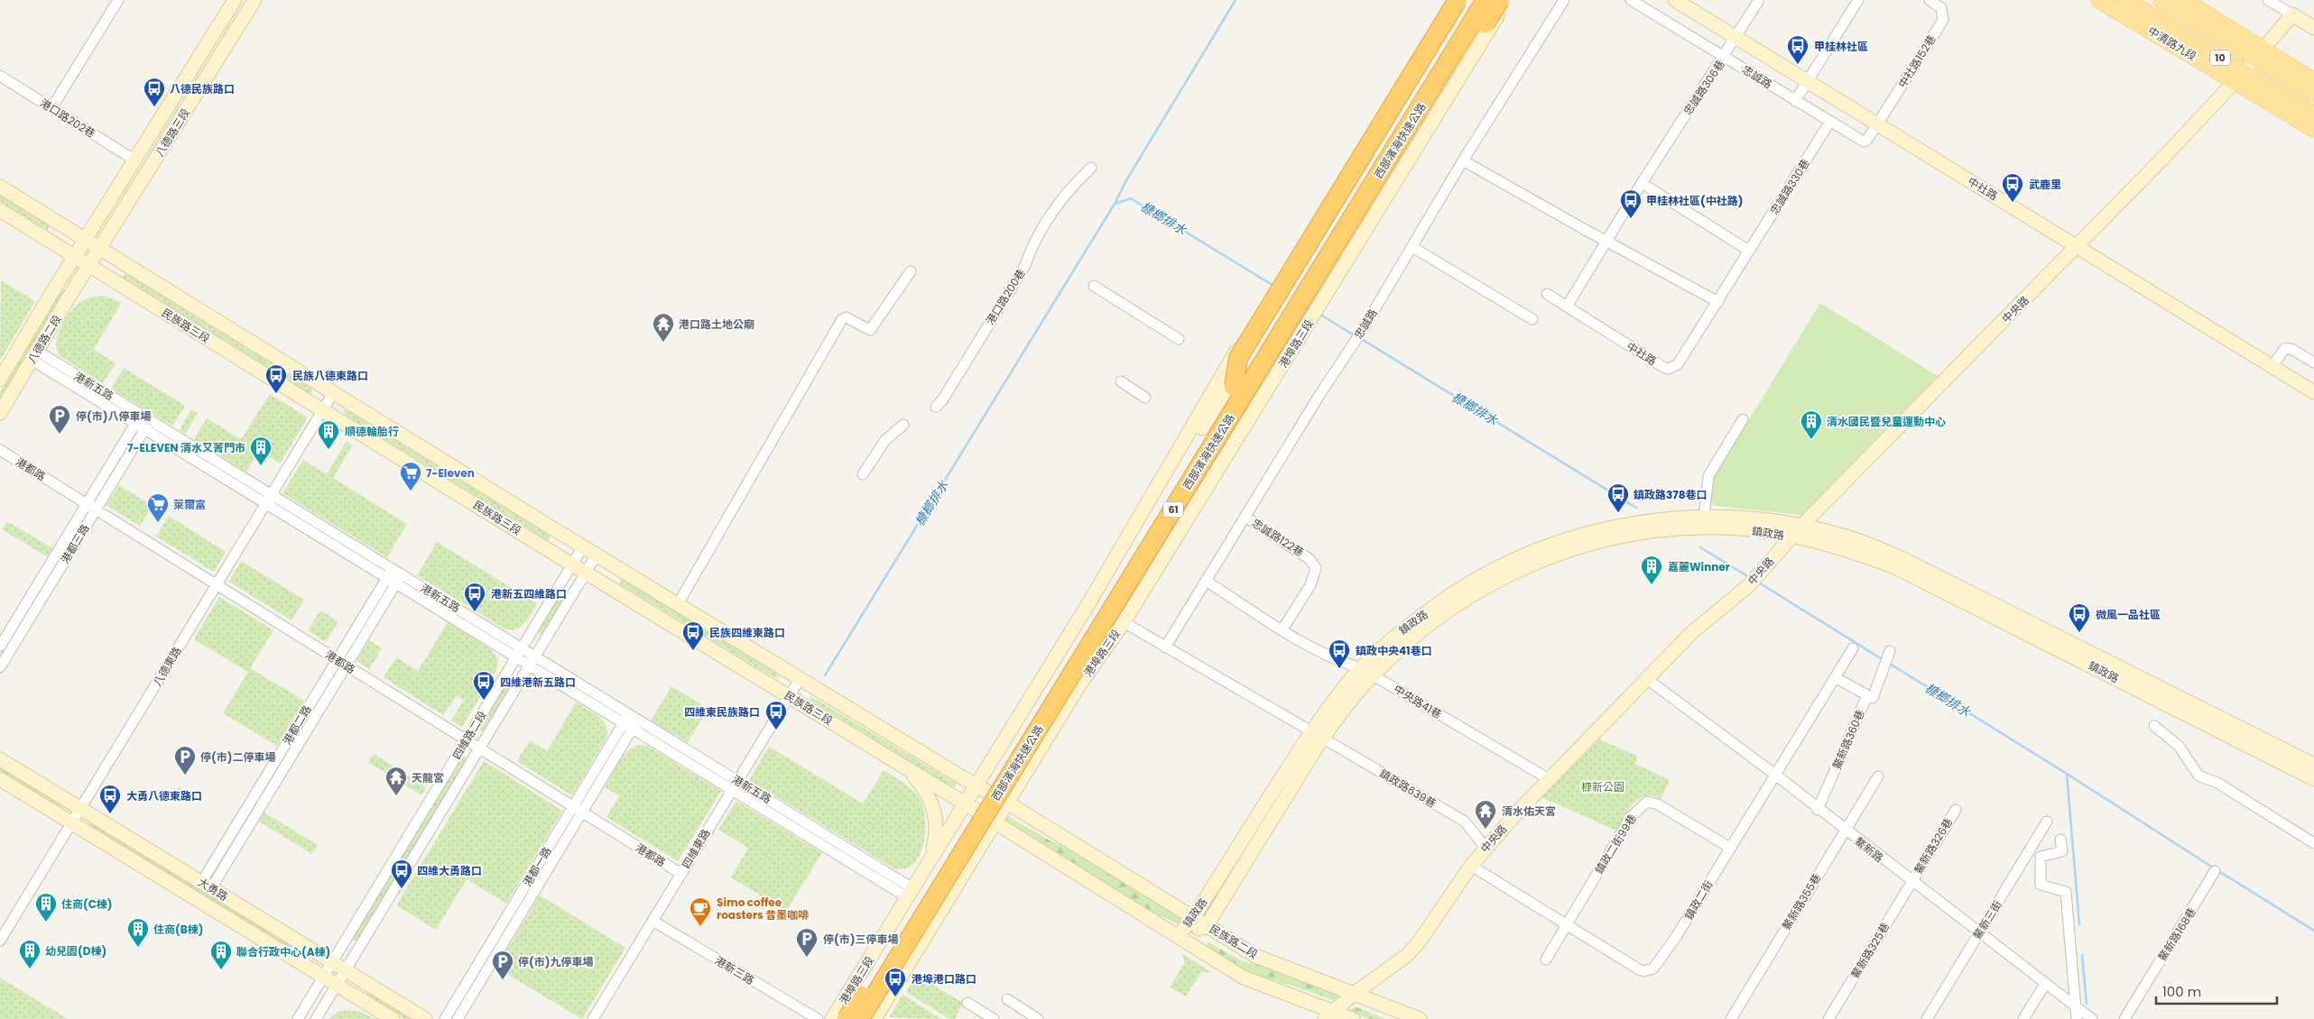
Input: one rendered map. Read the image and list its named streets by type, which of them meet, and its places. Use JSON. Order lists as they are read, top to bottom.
{
  "streets": {
    "highway": ["西部濱海快速公路", "61"],
    "main road": ["中清路九段", "10"],
    "street": [
      "中社路152巷",
      "忠誠路",
      "忠誠路306巷",
      "港口路202巷",
      "八德路三段",
      "忠誠路330巷",
      "中社路",
      "港口路200巷",
      "中央路",
      "民族路三段",
      "八德路二段",
      "港埠路三段",
      "港新五路",
      "港都路",
      "鎮政路",
      "忠誠路122巷",
      "港都三路",
      "八德東路",
      "中央路41巷",
      "港都二路",
      "四維路二段",
      "鰲新路360巷",
      "鎮政路639巷",
      "鎮政二街99巷",
      "鰲新路326巷",
      "四維東路",
      "鰲新路",
      "港都一路",
      "大勇路",
      "鎮政二街",
      "鰲新路355巷",
      "鰲新三街",
      "鰲新路168巷",
      "民族路二段",
      "鰲新路325巷",
      "港新三路"
    ]
  },
  "crossings": [
    ["中清路九段", "中央路"],
    ["10", "中央路"],
    ["中社路152巷", "忠誠路"],
    ["中社路152巷", "中社路"],
    ["忠誠路", "忠誠路306巷"],
    ["忠誠路", "忠誠路330巷"],
    ["忠誠路", "中社路"],
    ["忠誠路", "忠誠路122巷"],
    ["忠誠路", "中央路41巷"],
    ["忠誠路", "鎮政路639巷"],
    ["忠誠路306巷", "中社路"],
    ["港口路202巷", "八德路三段"],
    ["八德路三段", "民族路三段"],
    ["八德路三段", "八德路二段"],
    ["忠誠路330巷", "中社路"],
    ["中社路", "中央路"],
    ["中央路", "鎮政路"],
    ["中央路", "中央路41巷"],
    ["中央路", "鎮政路639巷"],
    ["中央路", "鰲新路"],
    ["中央路", "鎮政二街"],
    ["中央路", "民族路二段"],
    ["民族路三段", "八德路二段"],
    ["民族路三段", "港埠路三段"],
    ["民族路三段", "八德東路"],
    ["民族路三段", "四維路二段"],
    ["民族路三段", "四維東路"],
    ["民族路三段", "民族路二段"],
    ["八德路二段", "港新五路"],
    ["港埠路三段", "港新五路"],
    ["港埠路三段", "鎮政路639巷"],
    ["港埠路三段", "民族路二段"],
    ["港新五路", "港都三路"],
    ["港新五路", "八德東路"],
    ["港新五路", "港都二路"],
    ["港新五路", "四維路二段"],
    ["港新五路", "四維東路"],
    ["港新五路", "港都一路"],
    ["港都路", "港都三路"],
    ["港都路", "八德東路"],
    ["港都路", "港都二路"],
    ["港都路", "四維路二段"],
    ["港都路", "四維東路"],
    ["港都路", "港都一路"],
    ["鎮政路", "中央路41巷"],
    ["鎮政路", "鎮政路639巷"],
    ["鎮政路", "民族路二段"],
    ["忠誠路122巷", "中央路41巷"],
    ["八德東路", "大勇路"],
    ["港都二路", "大勇路"],
    ["四維路二段", "大勇路"],
    ["鰲新路360巷", "鰲新路"],
    ["鎮政二街99巷", "鎮政二街"],
    ["鰲新路326巷", "鰲新路"],
    ["鰲新路326巷", "鰲新路325巷"],
    ["四維東路", "港新三路"],
    ["鰲新路", "鎮政二街"],
    ["鰲新路", "鰲新路355巷"],
    ["鰲新路", "鰲新三街"],
    ["鰲新路", "鰲新路325巷"]
  ],
  "water": ["槺榔排水"],
  "parks": ["槺新公園"],
  "places": {
    "bus stop": [
      "甲桂林社區",
      "八德民族路口",
      "武鹿里",
      "甲桂林社區(中社路)",
      "民族八德東路口",
      "鎮政路378巷口",
      "港新五四維路口",
      "微風一品社區",
      "民族四維東路口",
      "鎮政中央41巷口",
      "四維港新五路口",
      "四維東民族路口",
      "大勇八德東路口",
      "四維大勇路口",
      "港埠港口路口"
    ],
    "temple": ["港口路土地公廟", "天龍宮", "清水佑天宮"],
    "parking": [
      "停(市)八停車場",
      "停(市)二停車場",
      "停(市)三停車場",
      "停(市)九停車場"
    ],
    "building": [
      "清水國民暨兒童運動中心",
      "順德輪胎行",
      "7-ELEVEN 清水又菁門市",
      "嘉麗Winner",
      "住商(C棟)",
      "住商(B棟)",
      "幼兒園(D棟)",
      "聯合行政中心(A棟)"
    ],
    "supermarket": ["7-Eleven", "萊爾富"],
    "cafe": ["Simo coffee roasters 昔墨咖啡"]
  },
  "scale_bar": "100 m"
}
